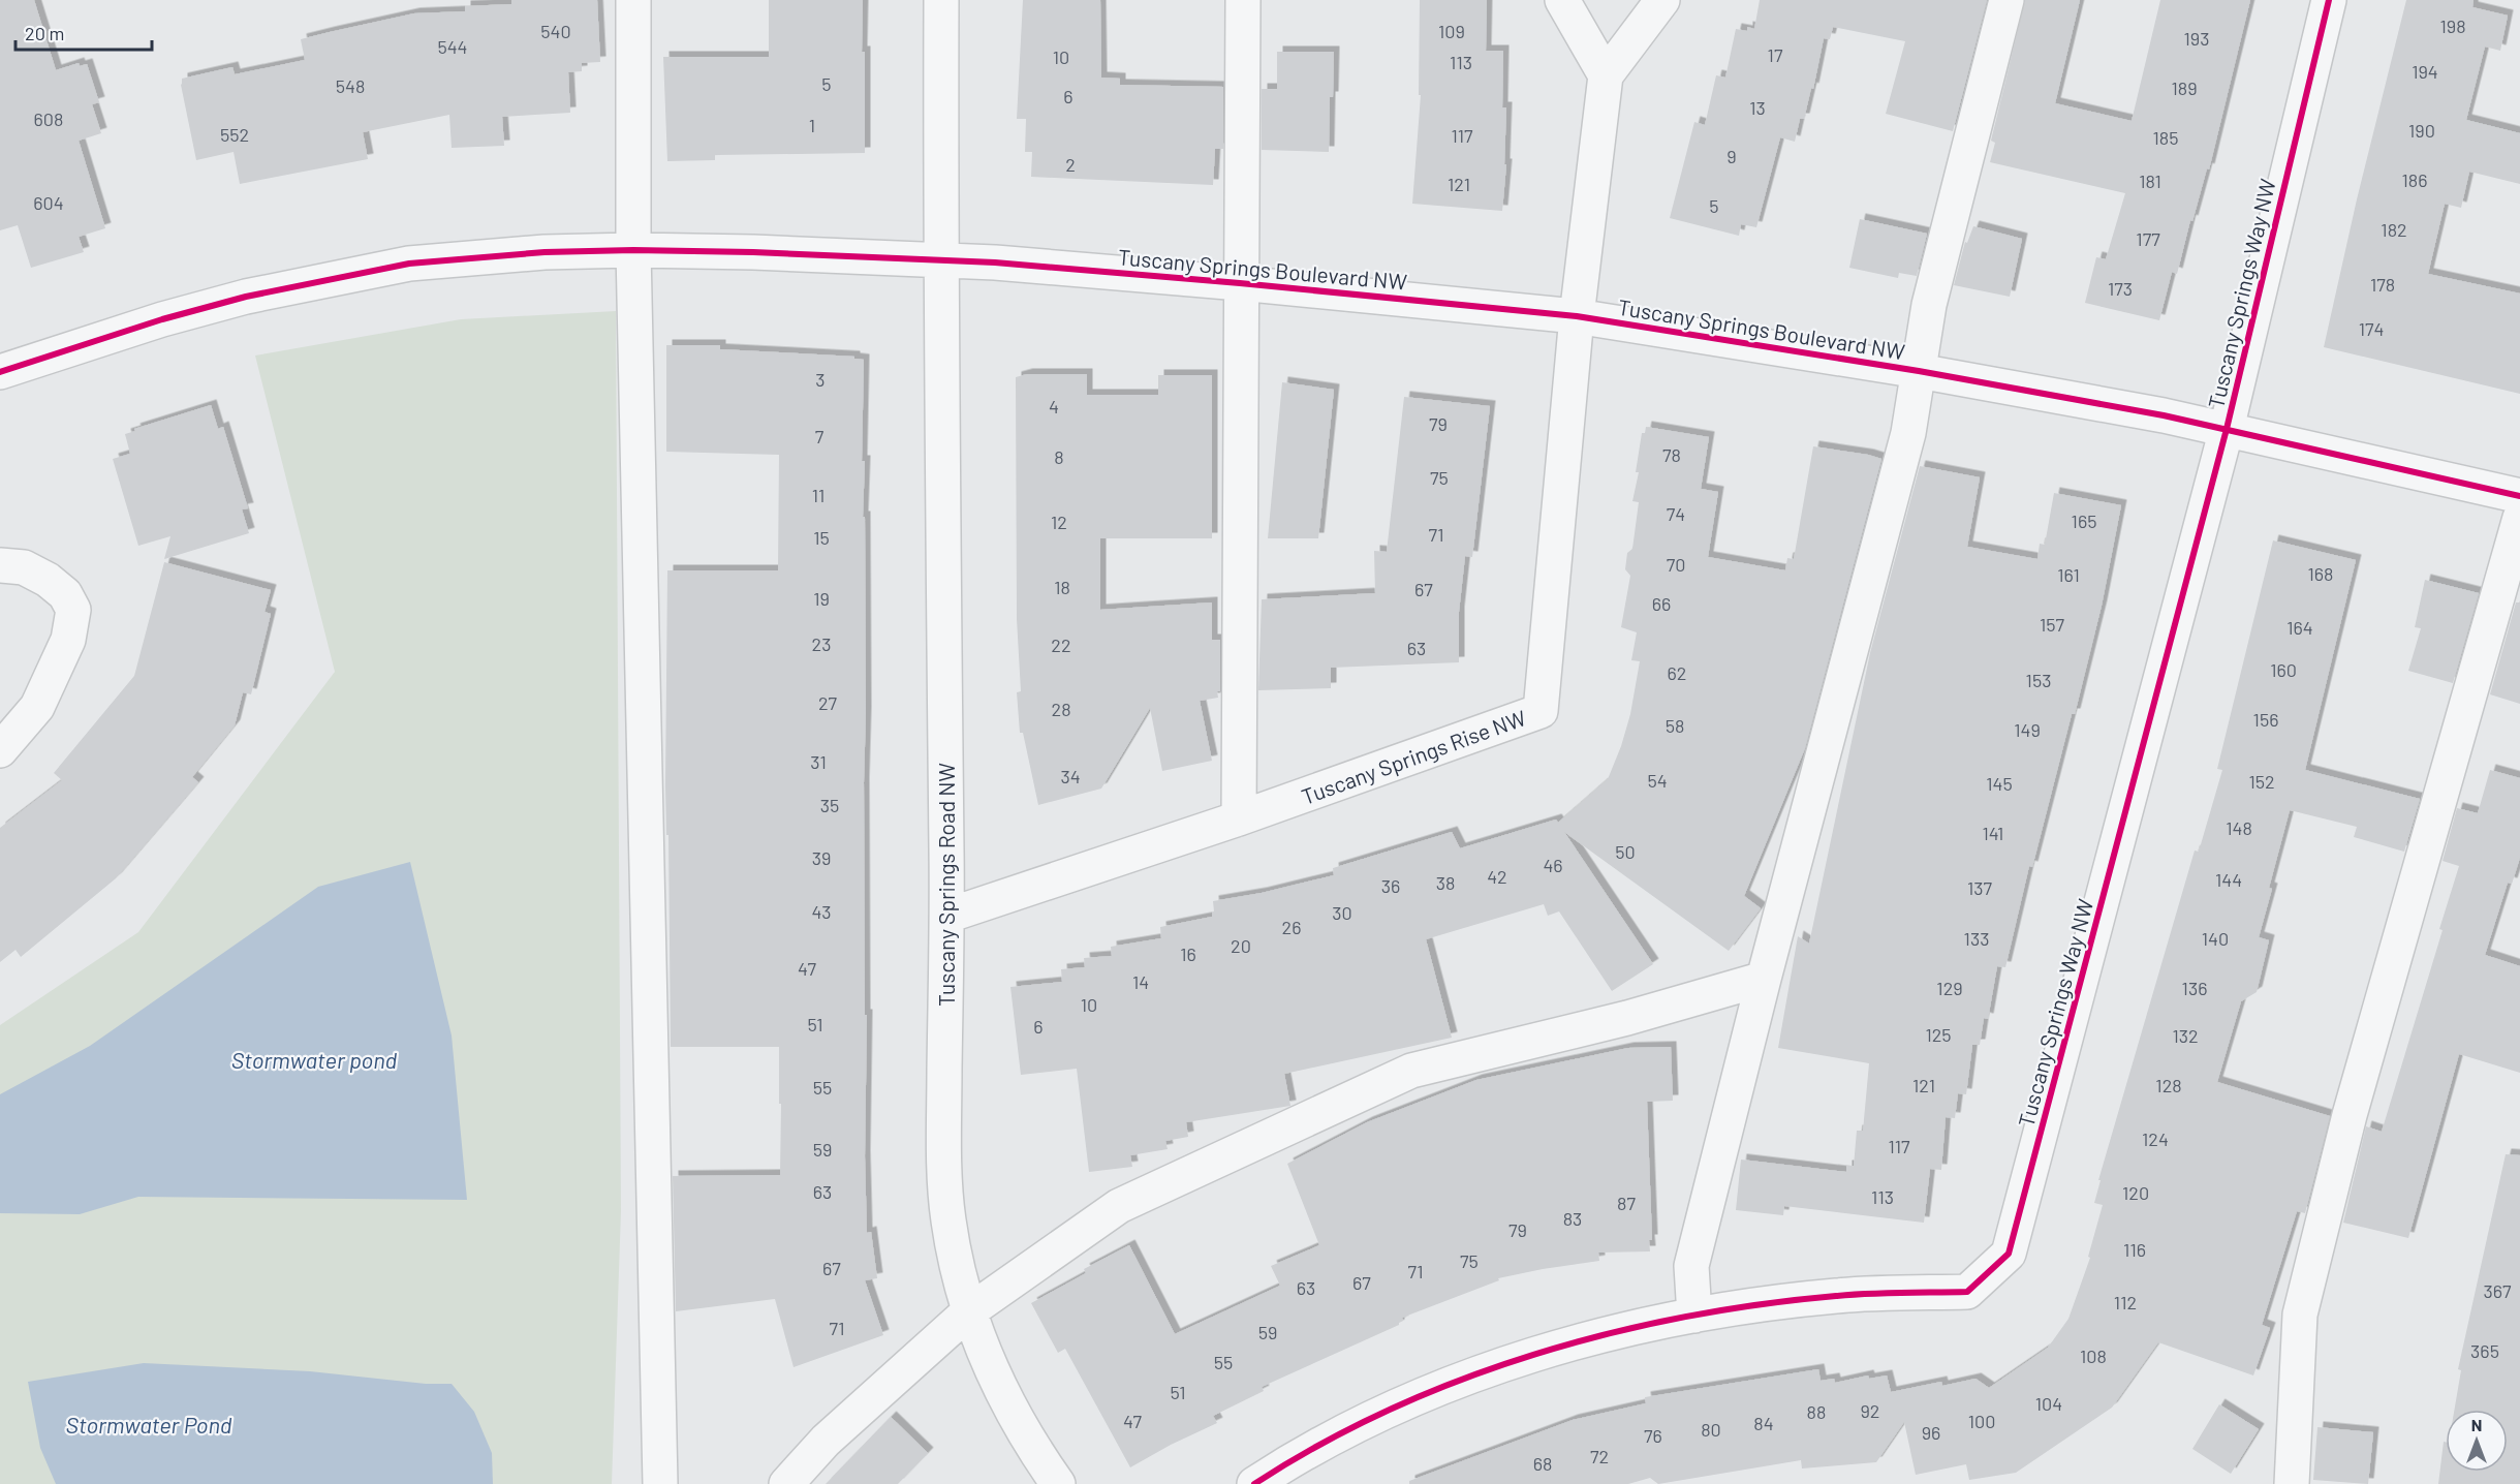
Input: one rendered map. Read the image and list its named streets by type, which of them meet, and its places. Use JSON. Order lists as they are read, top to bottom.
{
  "streets": {
    "street": [
      "Tuscany Springs Boulevard NW",
      "Tuscany Springs Way NW",
      "Tuscany Springs Rise NW",
      "Tuscany Springs Road NW"
    ]
  },
  "crossings": [
    ["Tuscany Springs Boulevard NW", "Tuscany Springs Way NW"],
    ["Tuscany Springs Boulevard NW", "Tuscany Springs Rise NW"],
    ["Tuscany Springs Boulevard NW", "Tuscany Springs Road NW"],
    ["Tuscany Springs Rise NW", "Tuscany Springs Road NW"]
  ],
  "water": ["Stormwater pond", "Stormwater Pond"],
  "house_numbers": [
    "198",
    "540",
    "109",
    "193",
    "544",
    "17",
    "10",
    "113",
    "194",
    "5",
    "548",
    "189",
    "6",
    "13",
    "608",
    "1",
    "190",
    "552",
    "117",
    "185",
    "9",
    "2",
    "186",
    "181",
    "121",
    "604",
    "5",
    "182",
    "177",
    "178",
    "173",
    "174",
    "3",
    "4",
    "79",
    "7",
    "78",
    "8",
    "75",
    "11",
    "74",
    "165",
    "12",
    "71",
    "15",
    "70",
    "168",
    "161",
    "18",
    "67",
    "19",
    "66",
    "157",
    "164",
    "23",
    "22",
    "63",
    "160",
    "62",
    "153",
    "27",
    "28",
    "156",
    "58",
    "149",
    "31",
    "34",
    "54",
    "152",
    "145",
    "35",
    "148",
    "141",
    "50",
    "39",
    "46",
    "42",
    "144",
    "38",
    "36",
    "137",
    "43",
    "30",
    "26",
    "133",
    "140",
    "20",
    "16",
    "47",
    "14",
    "129",
    "136",
    "10",
    "51",
    "6",
    "125",
    "132",
    "121",
    "128",
    "55",
    "124",
    "117",
    "59",
    "63",
    "120",
    "113",
    "87",
    "83",
    "79",
    "116",
    "75",
    "67",
    "71",
    "67",
    "63",
    "367",
    "112",
    "71",
    "59",
    "365",
    "108",
    "55",
    "51",
    "104",
    "92",
    "88",
    "47",
    "100",
    "84",
    "80",
    "96",
    "76",
    "72",
    "68"
  ],
  "scale_bar": "20 m",
  "north": "top"
}
